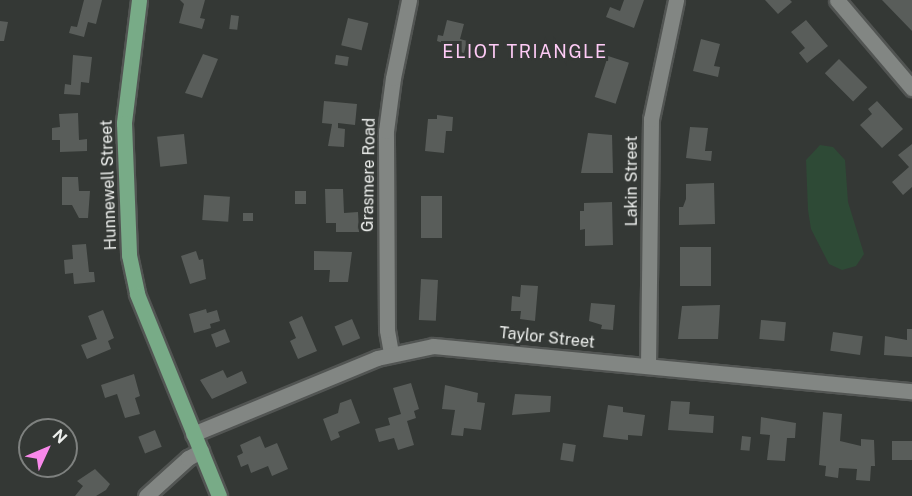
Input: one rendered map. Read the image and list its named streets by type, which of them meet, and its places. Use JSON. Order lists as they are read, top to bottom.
{
  "streets": {
    "main road": ["Hunnewell Street"],
    "street": ["Grasmere Road", "Lakin Street", "Taylor Street"]
  },
  "crossings": [
    ["Grasmere Road", "Taylor Street"],
    ["Lakin Street", "Taylor Street"],
    ["Hunnewell Street", "Taylor Street"]
  ],
  "districts": ["ELIOT TRIANGLE"],
  "north": "top right"
}
